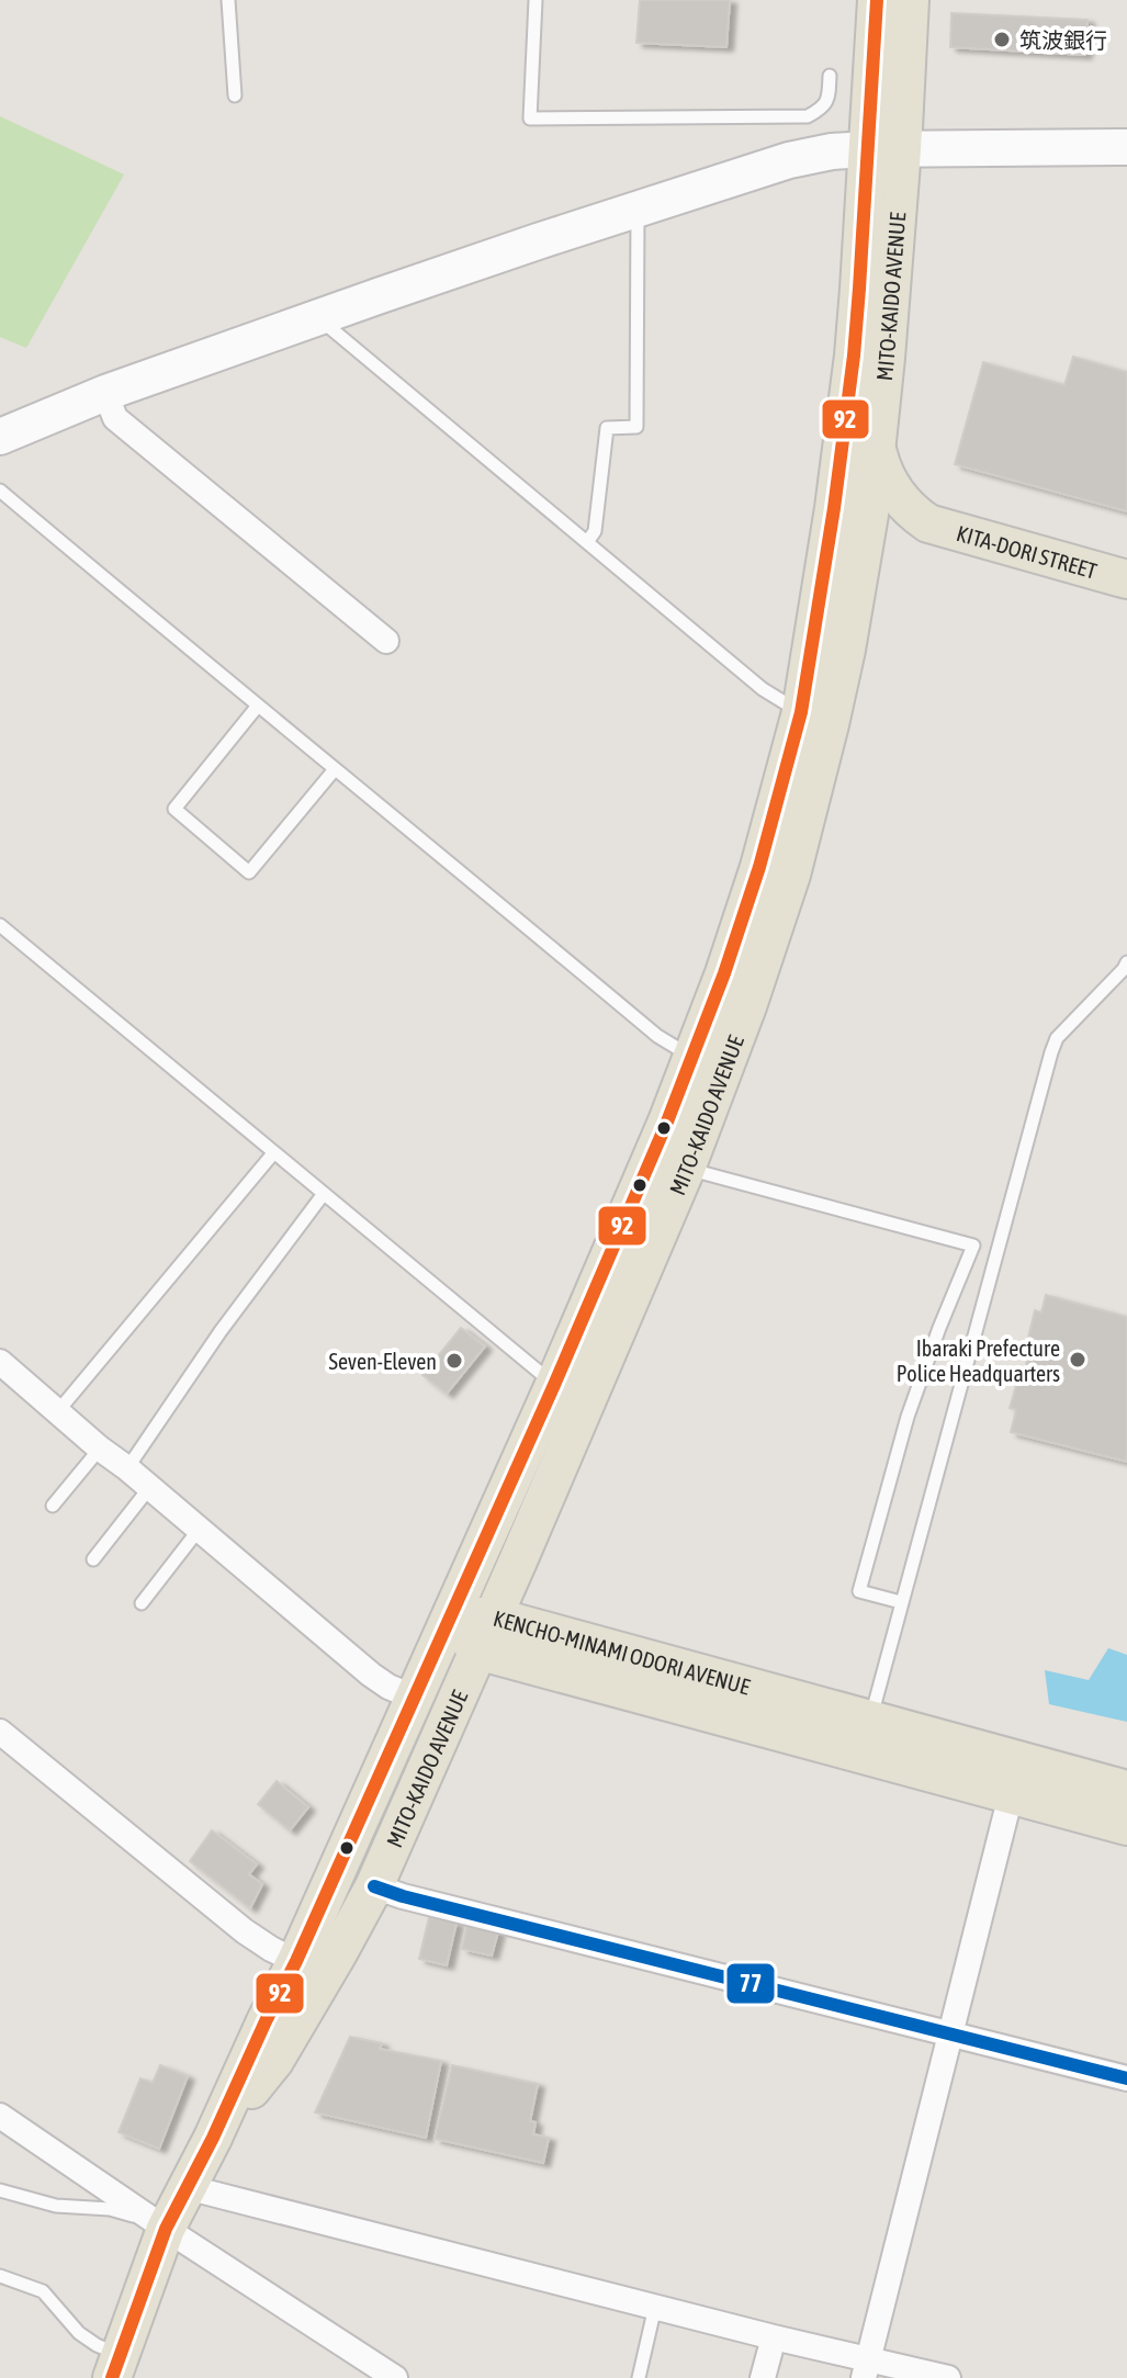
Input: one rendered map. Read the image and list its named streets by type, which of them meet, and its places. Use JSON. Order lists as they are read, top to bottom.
{
  "streets": {
    "main road": ["MITO-KAIDO AVENUE", "KITA-DORI STREET", "KENCHO-MINAMI ODORI AVENUE"]
  },
  "crossings": [
    ["MITO-KAIDO AVENUE", "KENCHO-MINAMI ODORI AVENUE"]
  ],
  "places": ["筑波銀行", "Ibaraki Prefecture Police Headquarters", "Seven-Eleven"],
  "lines": ["transit line 92", "transit line 77"]
}
